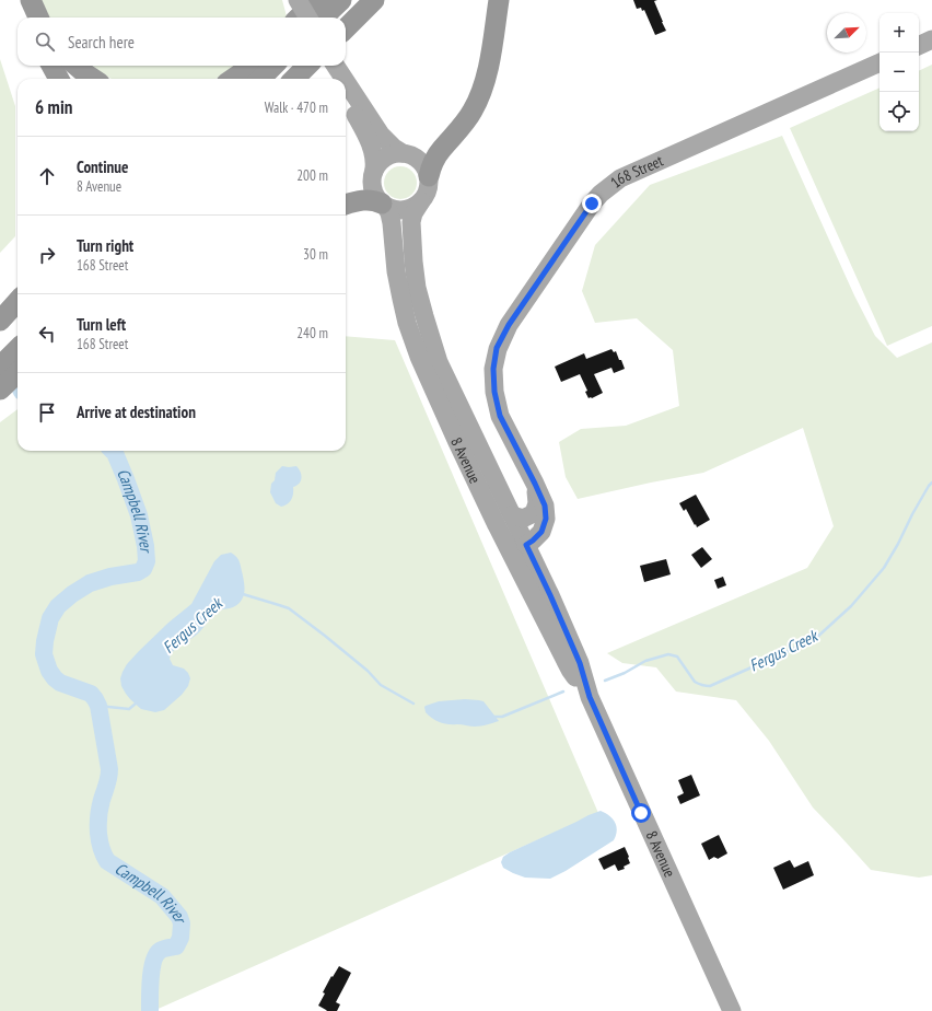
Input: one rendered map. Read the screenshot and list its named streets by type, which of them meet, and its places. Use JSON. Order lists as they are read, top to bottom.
{
  "streets": {
    "main road": ["168 Street", "8 Avenue"]
  },
  "crossings": [
    ["168 Street", "8 Avenue"]
  ],
  "water": ["Campbell River", "Fergus Creek"],
  "north": "top right",
  "page": {
    "map_buttons": ["+", "−"],
    "search": "Search here",
    "heading": ["6 min", "Walk · 470 m"],
    "list": [
      ["Continue", "8 Avenue", "200 m"],
      ["Turn right", "168 Street", "30 m"],
      ["Turn left", "168 Street", "240 m"],
      "Arrive at destination"
    ]
  }
}
